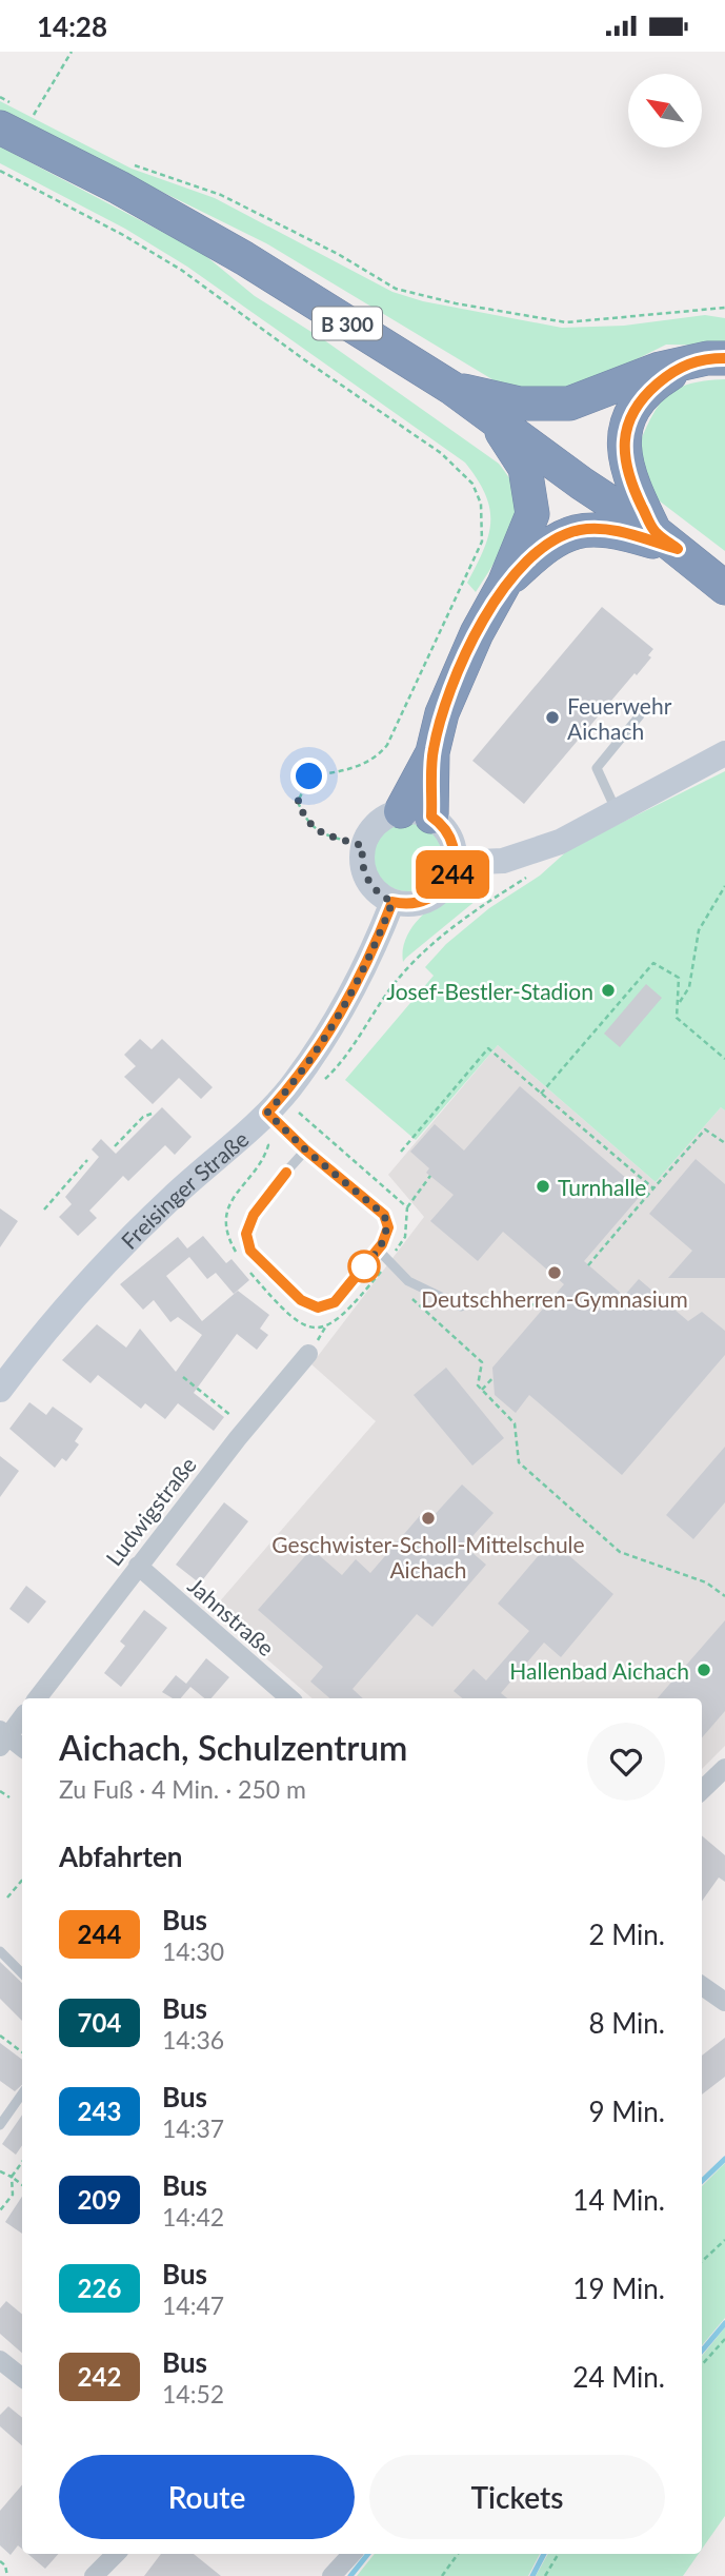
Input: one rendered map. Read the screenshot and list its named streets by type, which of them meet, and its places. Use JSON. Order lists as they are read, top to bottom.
{
  "streets": {
    "highway": ["B 300"],
    "main road": ["Freisinger Straße"],
    "street": ["Ludwigstraße", "Jahnstraße"]
  },
  "crossings": [
    ["Ludwigstraße", "Jahnstraße"]
  ],
  "places": [
    "Feuerwehr Aichach",
    "Josef-Bestler-Stadion",
    "Turnhalle",
    "Deutschherren-Gymnasium",
    "Geschwister-Scholl-Mittelschule Aichach",
    "Hallenbad Aichach"
  ],
  "lines": ["bus line 244"],
  "north": "top left",
  "page": {
    "status": "14:28",
    "on_map": "244",
    "heading": [
      ["Aichach, Schulzentrum", "Zu Fuß · 4 Min. · 250 m"],
      "Abfahrten"
    ],
    "list": [
      {
        "mark": "244",
        "name": "Bus",
        "note": "14:30",
        "value": "2 Min."
      },
      {
        "mark": "704",
        "name": "Bus",
        "note": "14:36",
        "value": "8 Min."
      },
      {
        "mark": "243",
        "name": "Bus",
        "note": "14:37",
        "value": "9 Min."
      },
      {
        "mark": "209",
        "name": "Bus",
        "note": "14:42",
        "value": "14 Min."
      },
      {
        "mark": "226",
        "name": "Bus",
        "note": "14:47",
        "value": "19 Min."
      },
      {
        "mark": "242",
        "name": "Bus",
        "note": "14:52",
        "value": "24 Min."
      }
    ],
    "buttons": ["Route", "Tickets"]
  }
}
